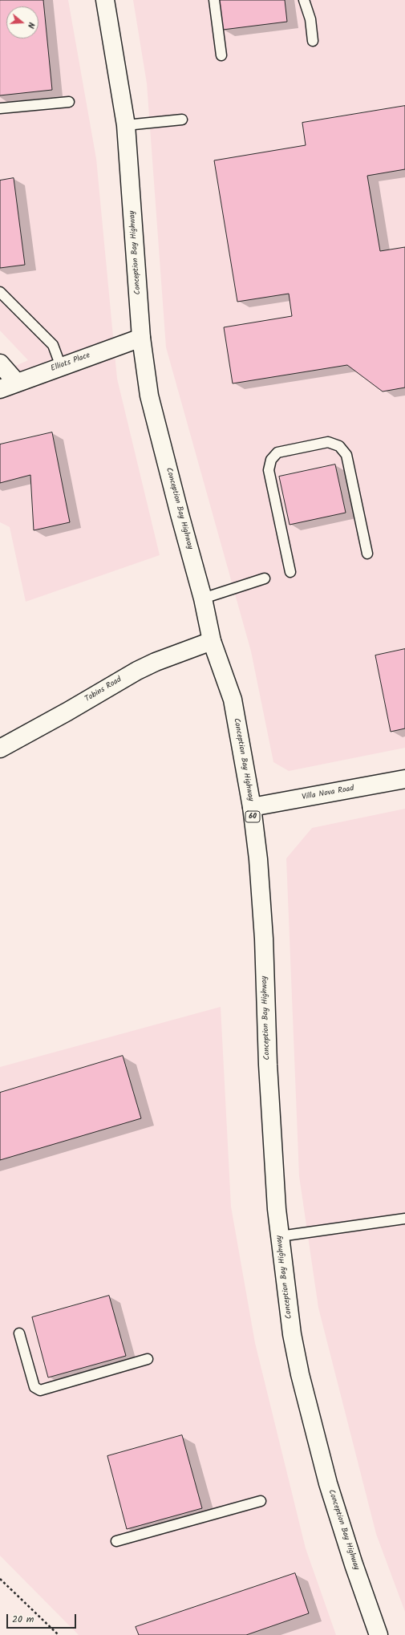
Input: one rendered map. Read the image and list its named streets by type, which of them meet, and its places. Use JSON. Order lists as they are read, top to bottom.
{
  "streets": {
    "main road": [
      "Conception Bay Highway",
      "Elliots Place",
      "Tobins Road",
      "Villa Nova Road",
      "60"
    ]
  },
  "crossings": [
    ["Conception Bay Highway", "Elliots Place"],
    ["Conception Bay Highway", "Tobins Road"],
    ["Conception Bay Highway", "Villa Nova Road"]
  ],
  "scale_bar": "20 m",
  "north": "right"
}
